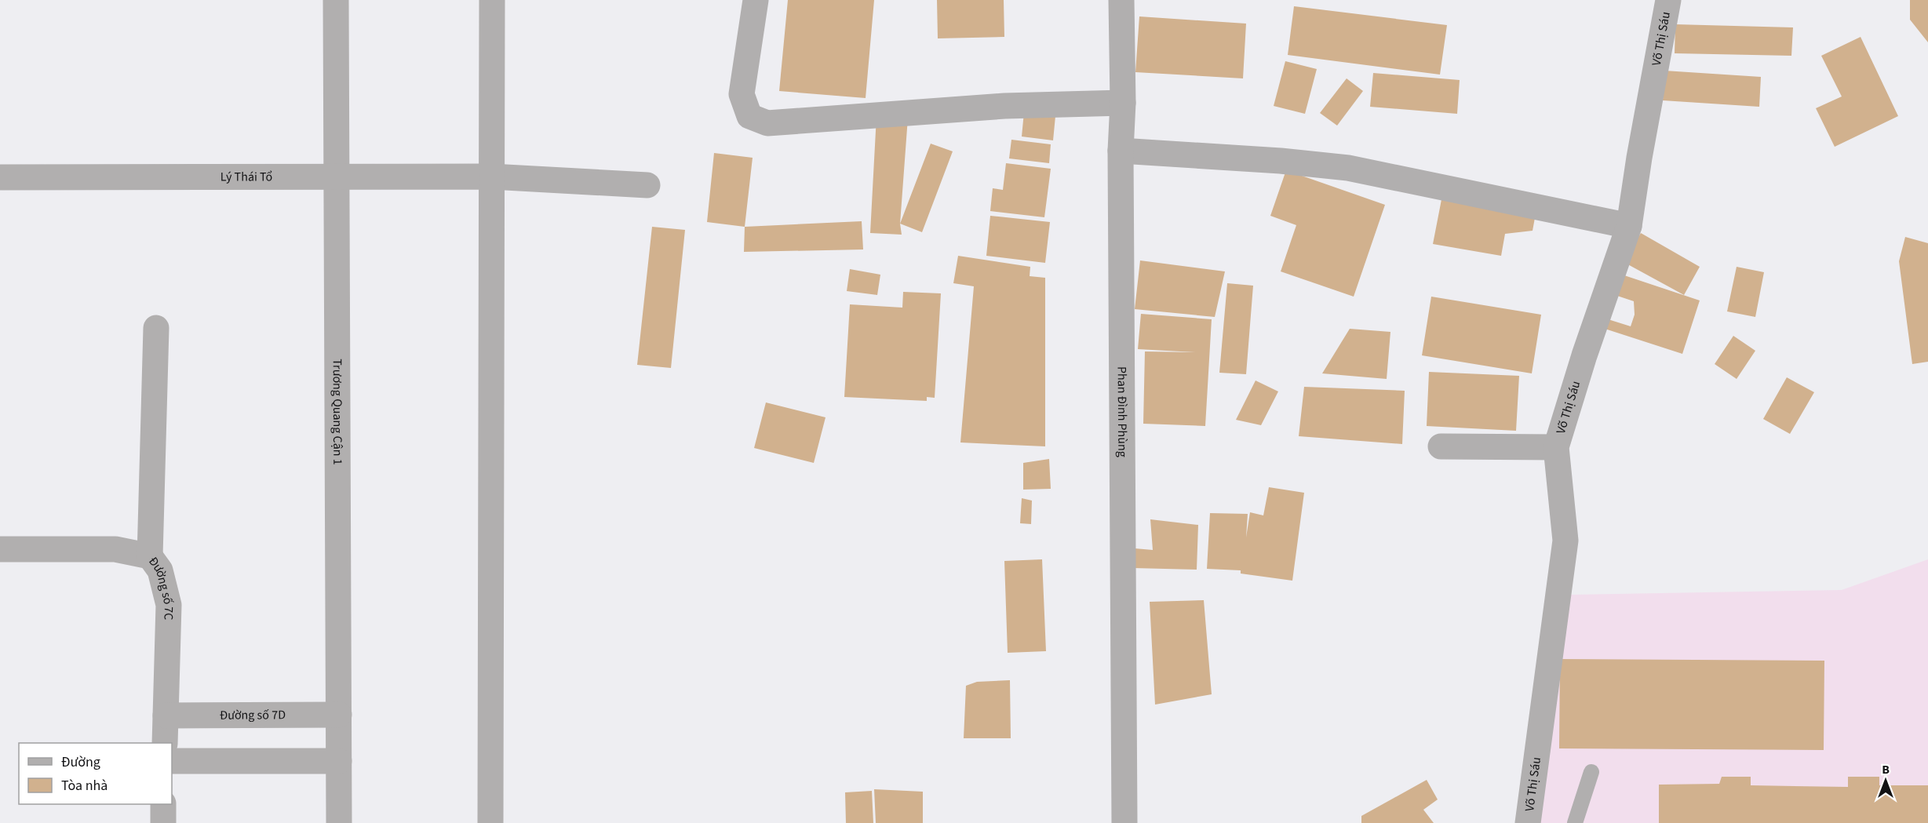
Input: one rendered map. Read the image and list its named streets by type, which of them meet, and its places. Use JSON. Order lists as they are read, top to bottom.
{
  "streets": {
    "street": [
      "Võ Thị Sáu",
      "Lý Thái Tổ",
      "Phan Đình Phùng",
      "Trương Quang Cận 1",
      "Đường số 7C",
      "Đường số 7D"
    ]
  },
  "crossings": [
    ["Lý Thái Tổ", "Trương Quang Cận 1"],
    ["Trương Quang Cận 1", "Đường số 7D"],
    ["Đường số 7C", "Đường số 7D"]
  ],
  "legend": ["Đường", "Tòa nhà"],
  "north": "top"
}
